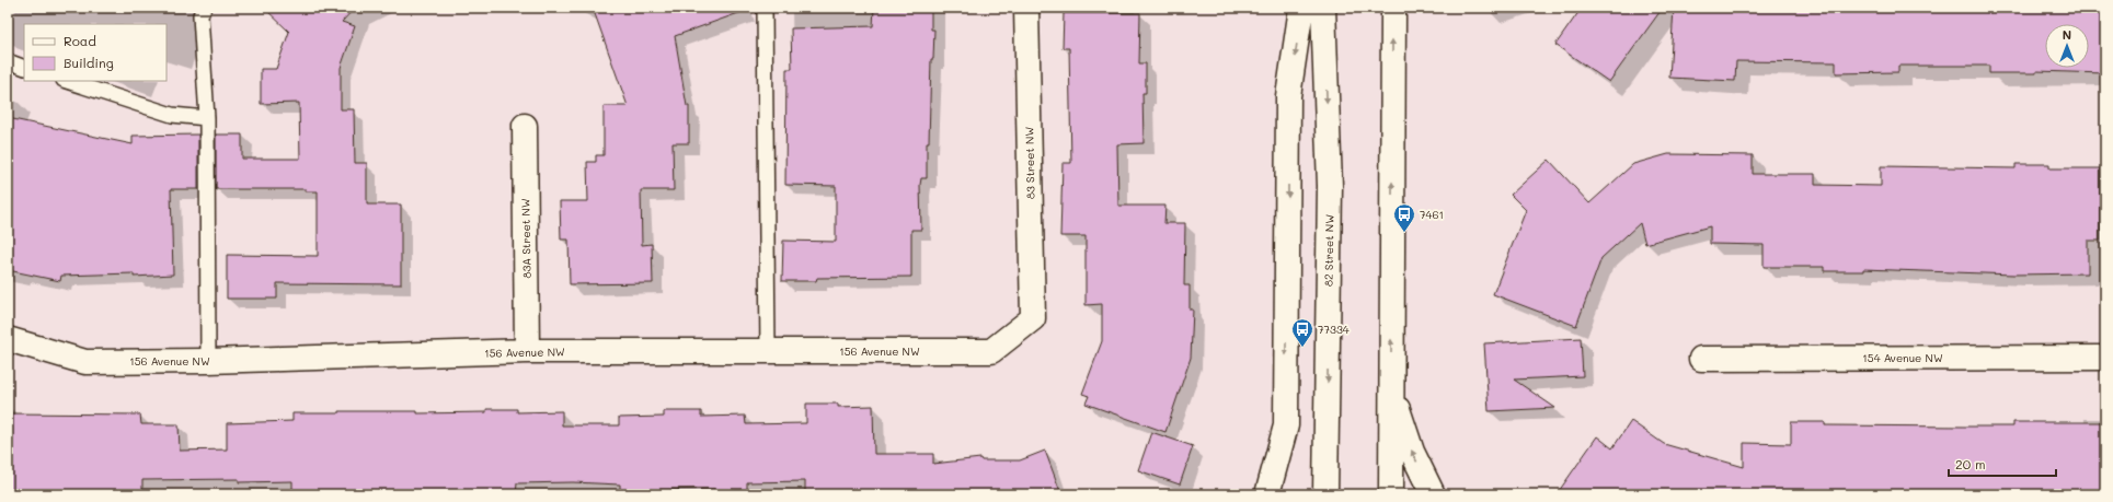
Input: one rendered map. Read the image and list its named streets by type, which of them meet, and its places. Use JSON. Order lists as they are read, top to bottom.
{
  "streets": {
    "street": [
      "83 Street NW",
      "83A Street NW",
      "82 Street NW",
      "156 Avenue NW",
      "154 Avenue NW"
    ]
  },
  "crossings": [
    ["83 Street NW", "156 Avenue NW"],
    ["83A Street NW", "156 Avenue NW"]
  ],
  "places": {
    "bus stop": ["7461", "77334"]
  },
  "legend": ["Road", "Building"],
  "scale_bar": "20 m",
  "north": "top"
}
